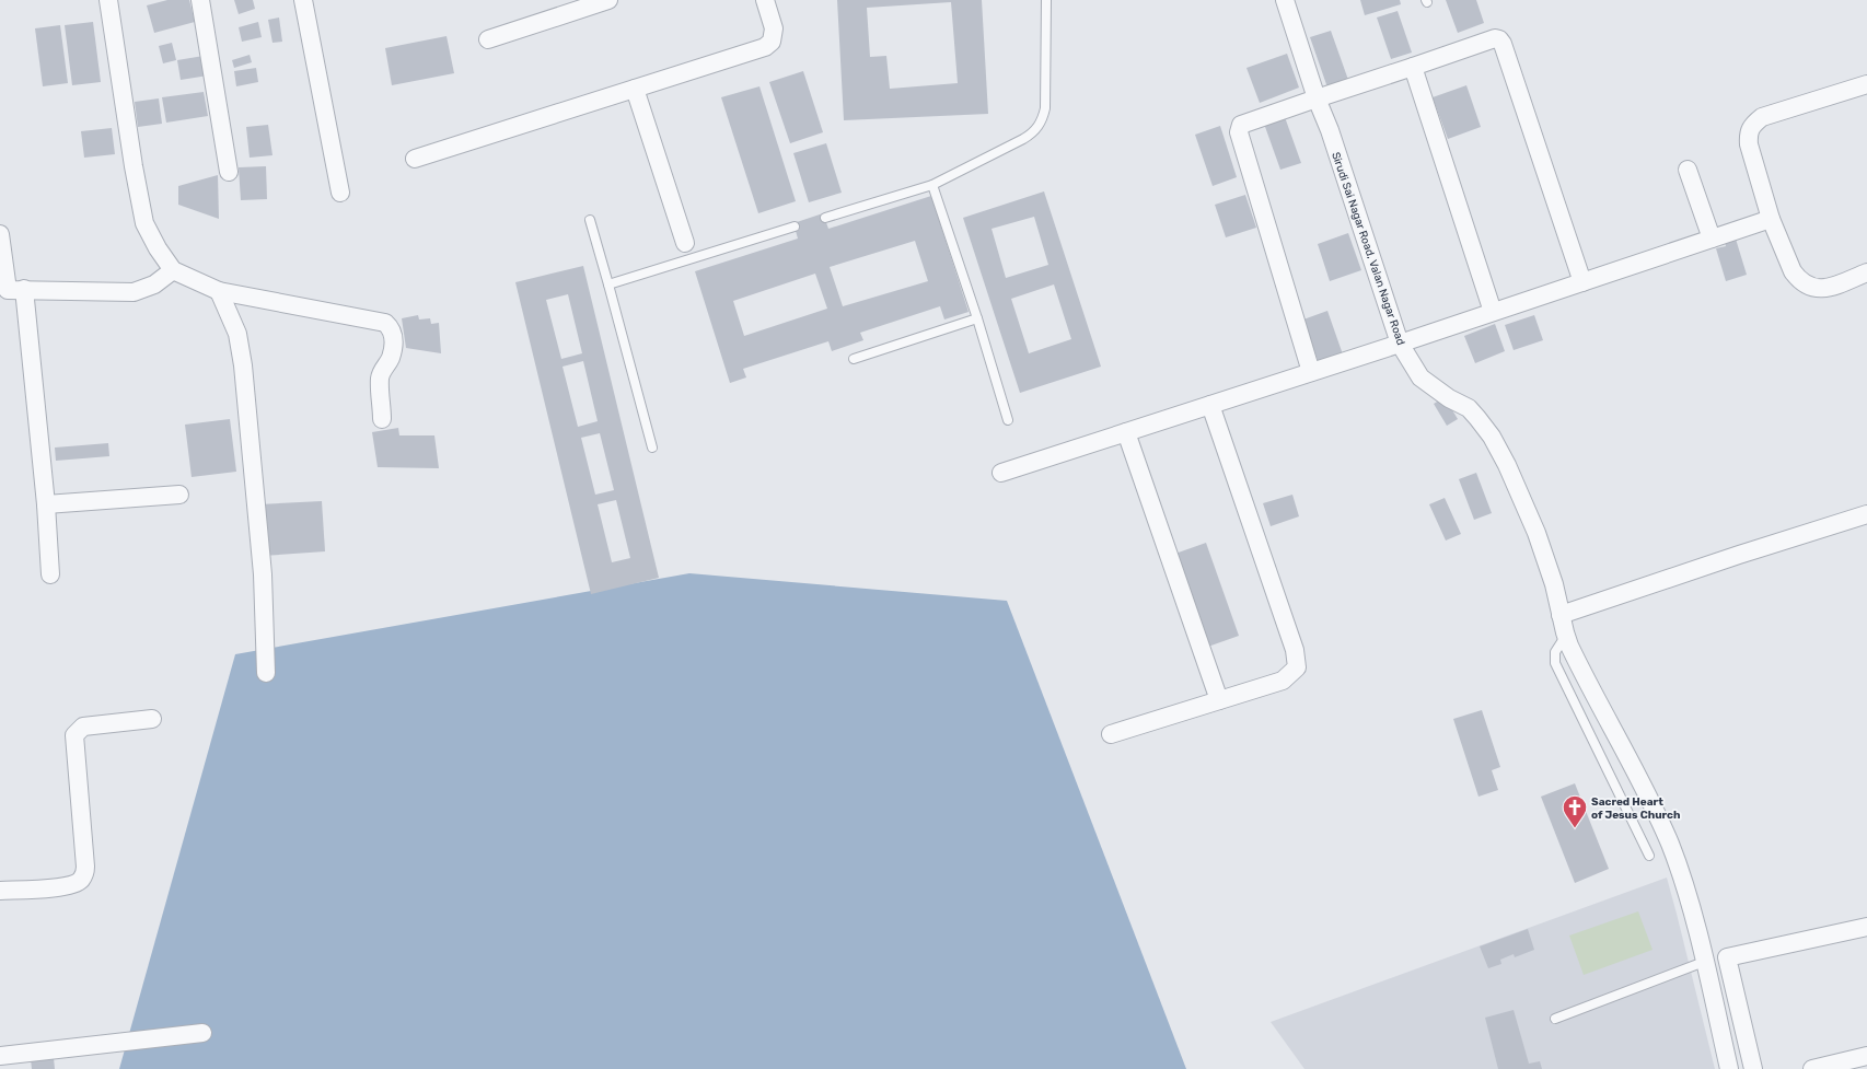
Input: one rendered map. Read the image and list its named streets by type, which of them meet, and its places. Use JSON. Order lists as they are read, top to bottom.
{
  "streets": {
    "street": ["Sirudi Sai Nagar Road, Valan Nagar Road"]
  },
  "places": {
    "church": ["Sacred Heart of Jesus Church"]
  }
}
